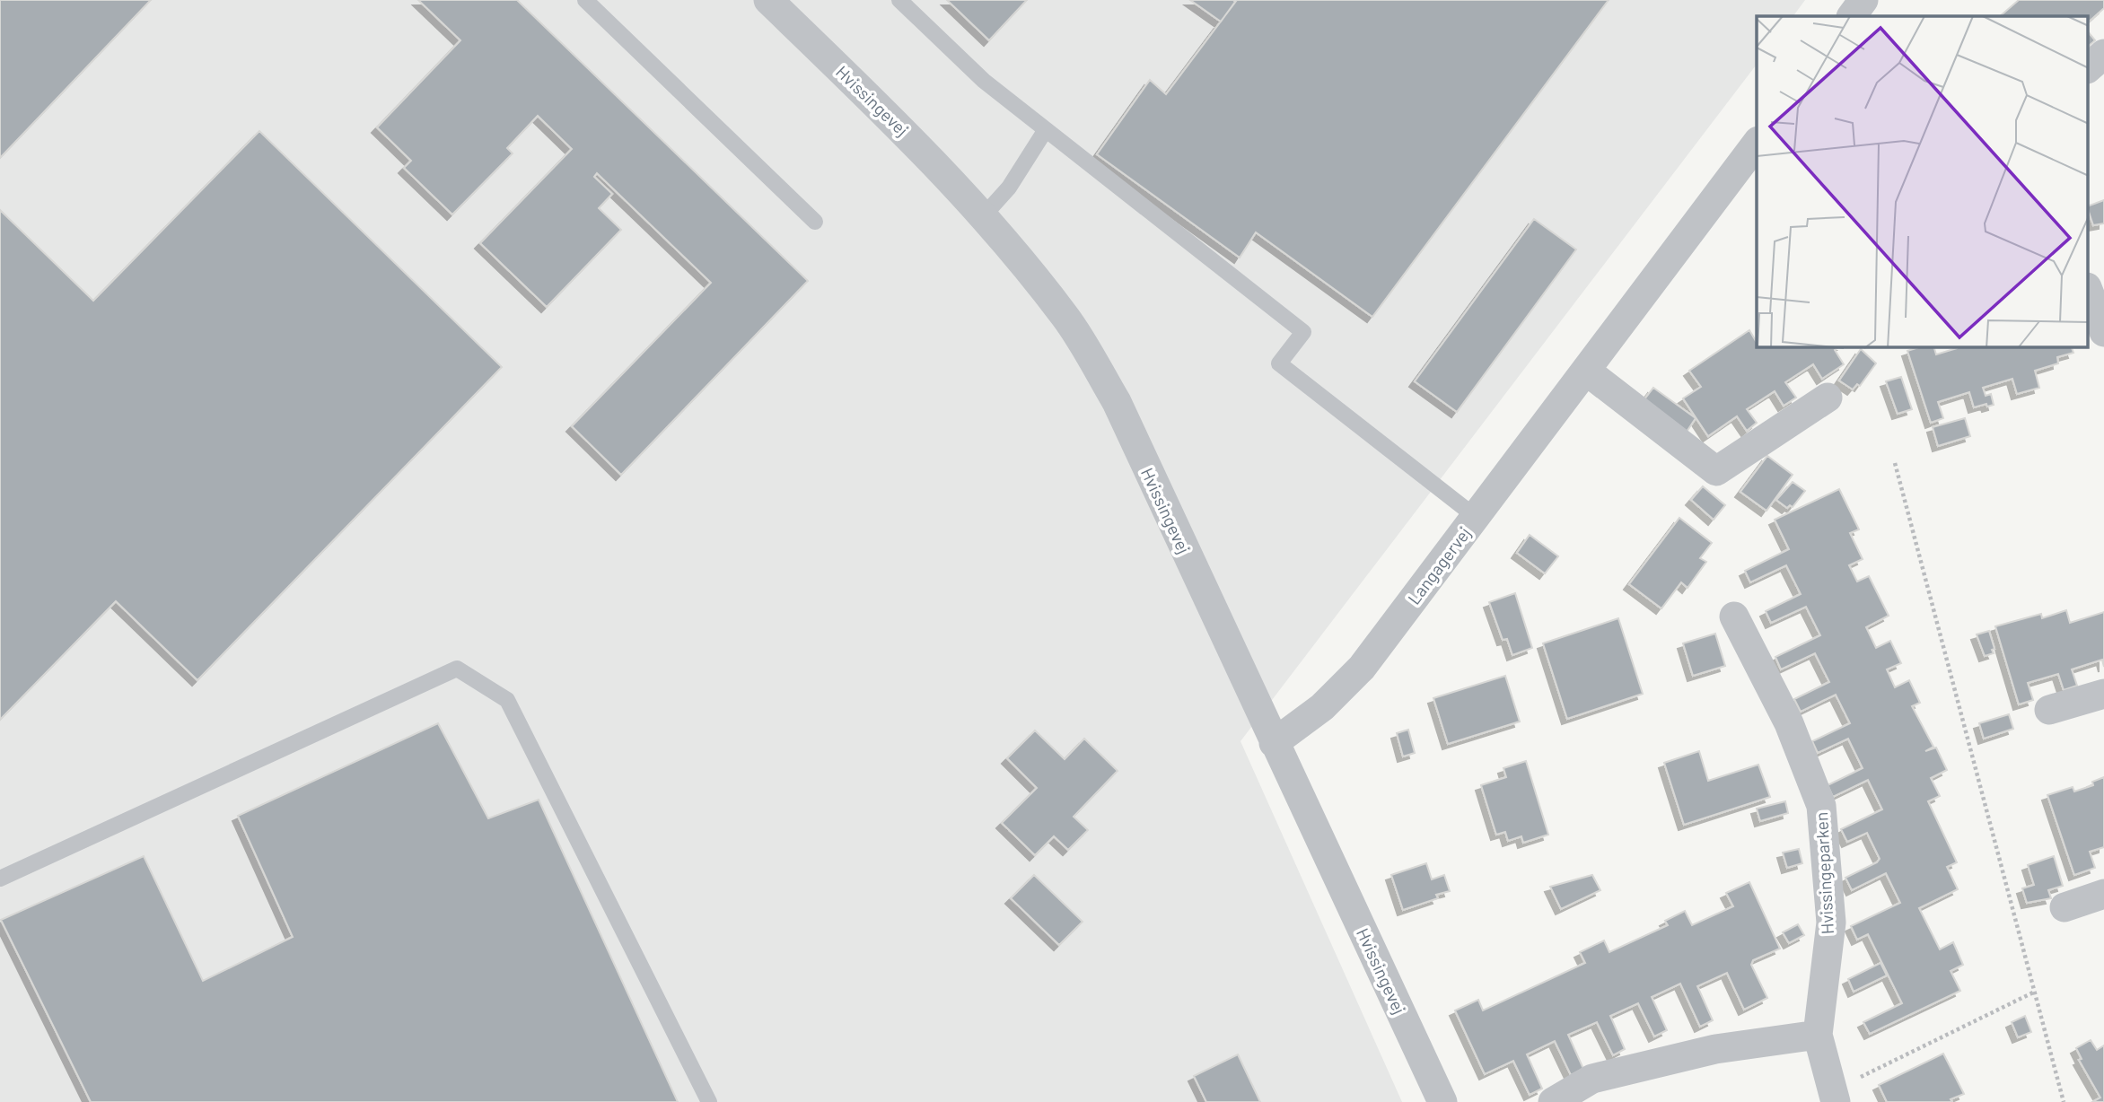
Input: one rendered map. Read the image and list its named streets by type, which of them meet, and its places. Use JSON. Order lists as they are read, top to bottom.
{
  "streets": {
    "street": ["Hvissingevej", "Langagervej", "Hvissingeparken"]
  },
  "crossings": [
    ["Hvissingevej", "Langagervej"]
  ]
}
